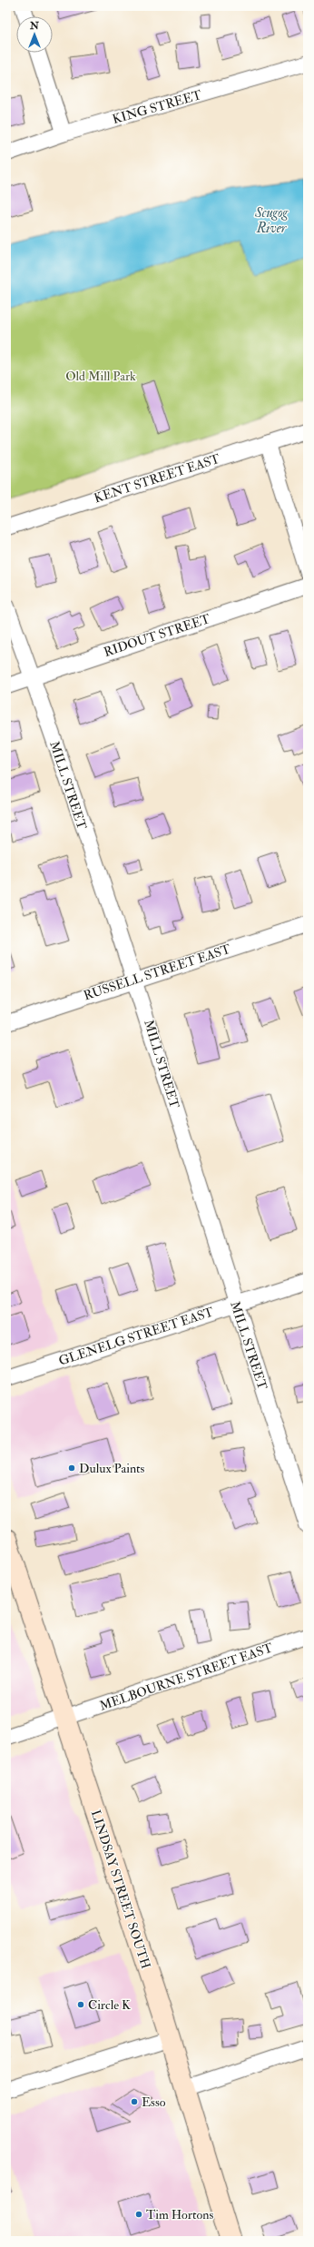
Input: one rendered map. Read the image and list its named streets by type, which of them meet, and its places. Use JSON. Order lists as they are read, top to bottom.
{
  "streets": {
    "main road": ["LINDSAY STREET SOUTH"],
    "street": [
      "KING STREET",
      "KENT STREET EAST",
      "RIDOUT STREET",
      "MILL STREET",
      "RUSSELL STREET EAST",
      "GLENELG STREET EAST",
      "MELBOURNE STREET EAST"
    ]
  },
  "crossings": [
    ["RIDOUT STREET", "MILL STREET"],
    ["MILL STREET", "RUSSELL STREET EAST"],
    ["MILL STREET", "GLENELG STREET EAST"],
    ["MELBOURNE STREET EAST", "LINDSAY STREET SOUTH"]
  ],
  "water": ["Scugog River"],
  "parks": ["Old Mill Park"],
  "places": [
    "Dulux Paints",
    "Circle K",
    "Esso",
    "Tim Hortons"
  ],
  "north": "top"
}
